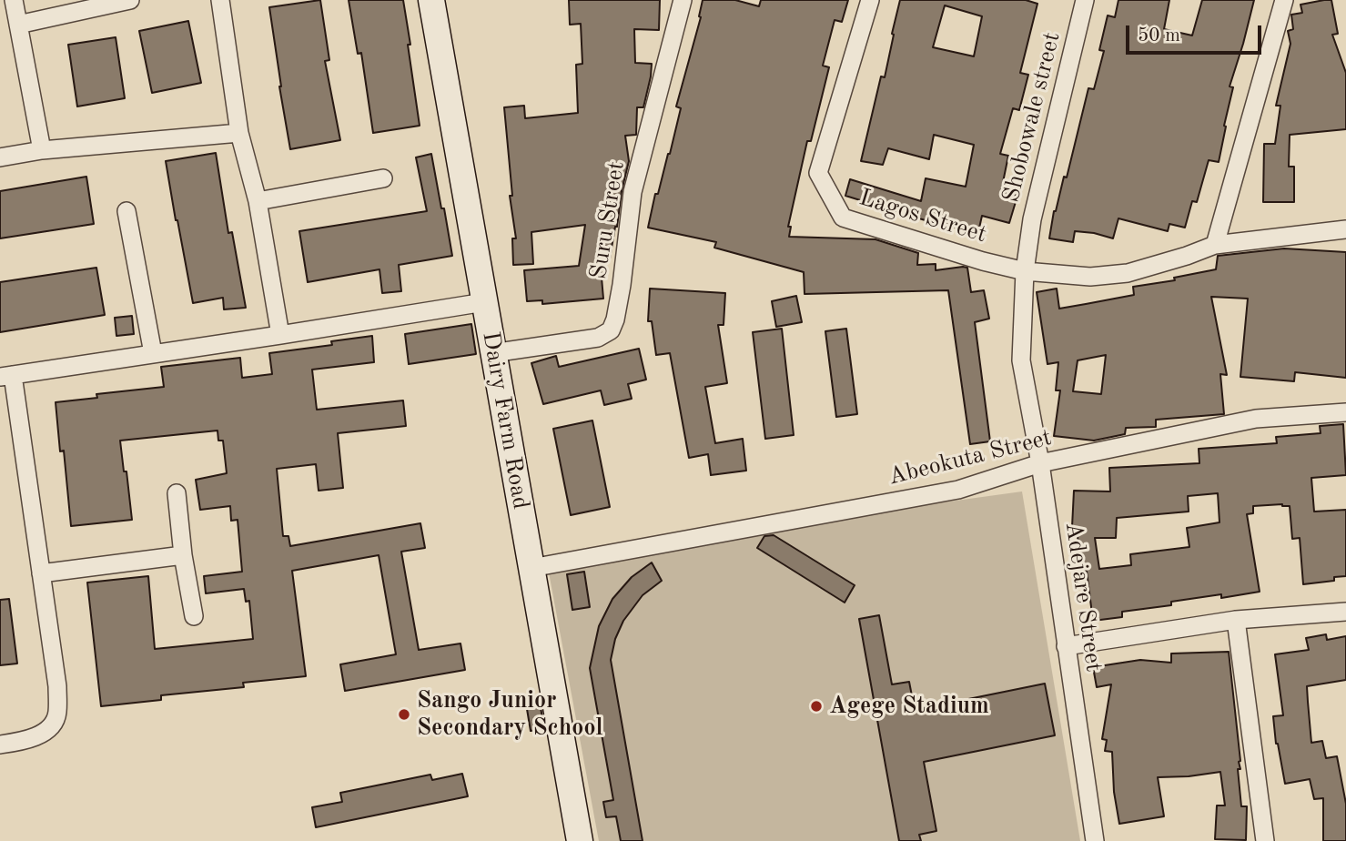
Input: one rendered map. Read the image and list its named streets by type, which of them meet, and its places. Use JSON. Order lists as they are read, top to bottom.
{
  "streets": {
    "main road": ["Dairy Farm Road"],
    "street": [
      "Shobowale street",
      "Lagos Street",
      "Suru Street",
      "Abeokuta Street",
      "Adejare Street"
    ]
  },
  "crossings": [
    ["Shobowale street", "Lagos Street"],
    ["Shobowale street", "Adejare Street"],
    ["Suru Street", "Dairy Farm Road"],
    ["Dairy Farm Road", "Abeokuta Street"],
    ["Abeokuta Street", "Adejare Street"]
  ],
  "places": ["Agege Stadium", "Sango Junior Secondary School"],
  "scale_bar": "50 m"
}
